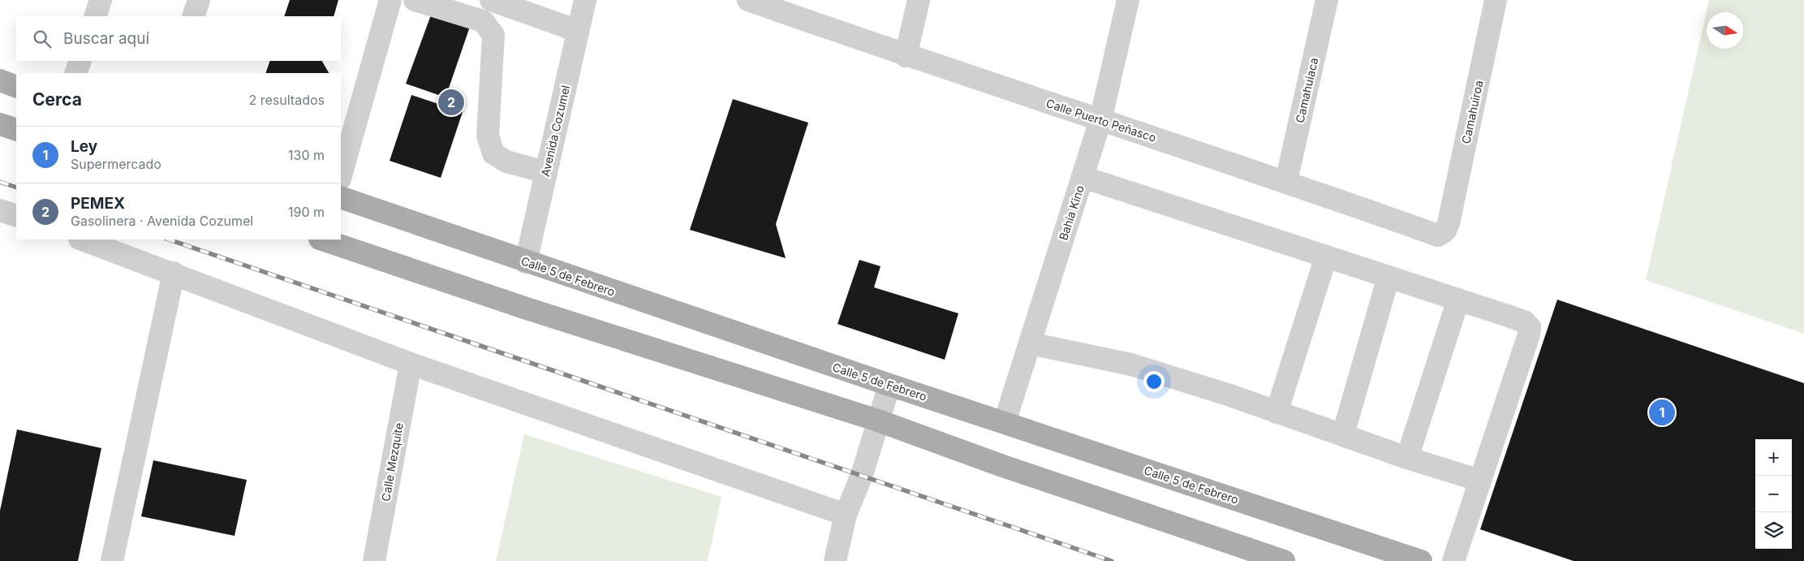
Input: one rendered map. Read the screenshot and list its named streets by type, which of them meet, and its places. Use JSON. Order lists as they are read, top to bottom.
{
  "streets": {
    "main road": ["Calle 5 de Febrero"],
    "street": [
      "Camahuiaca",
      "Camahuiroa",
      "Calle Puerto Peñasco",
      "Avenida Cozumel",
      "Bahía Kino",
      "Calle Mezquite"
    ]
  },
  "crossings": [
    ["Camahuiaca", "Calle Puerto Peñasco"],
    ["Camahuiroa", "Calle Puerto Peñasco"],
    ["Calle Puerto Peñasco", "Bahía Kino"],
    ["Avenida Cozumel", "Calle 5 de Febrero"],
    ["Bahía Kino", "Calle 5 de Febrero"]
  ],
  "north": "right",
  "page": {
    "search": "Buscar aquí",
    "heading": ["Cerca", "2 resultados"],
    "pins": ["2", "1"],
    "list": [
      {
        "mark": "1",
        "name": "Ley",
        "note": "Supermercado",
        "value": "130 m"
      },
      {
        "mark": "2",
        "name": "PEMEX",
        "note": "Gasolinera · Avenida Cozumel",
        "value": "190 m"
      }
    ],
    "map_buttons": ["+", "−"]
  }
}
